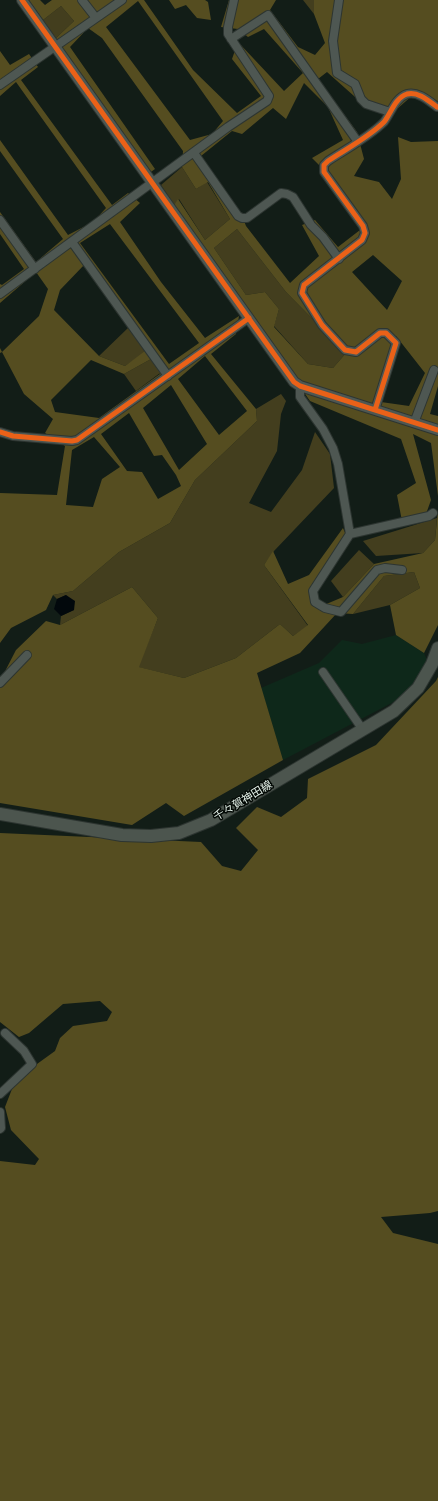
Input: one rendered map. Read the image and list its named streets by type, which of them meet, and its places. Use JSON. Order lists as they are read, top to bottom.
{
  "streets": {
    "main road": ["千々賀神田線"]
  }
}
